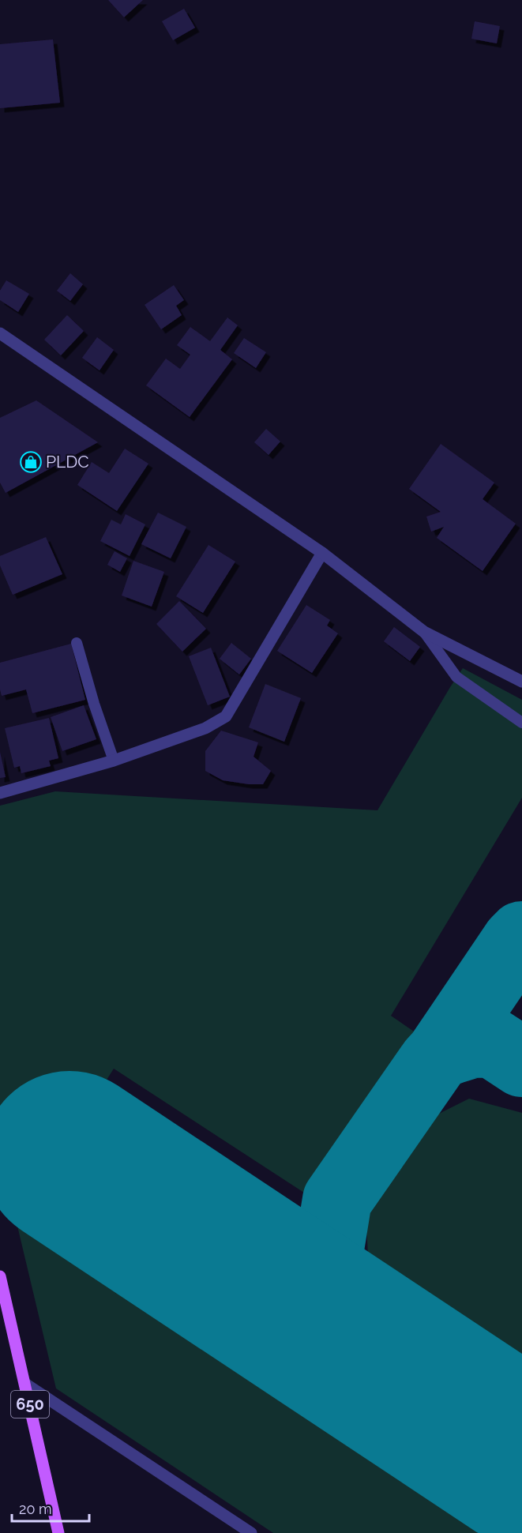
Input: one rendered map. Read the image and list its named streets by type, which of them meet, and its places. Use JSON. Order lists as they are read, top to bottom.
{
  "streets": {
    "main road": ["650"]
  },
  "places": {
    "shop": ["PLDC"]
  },
  "scale_bar": "20 m"
}
